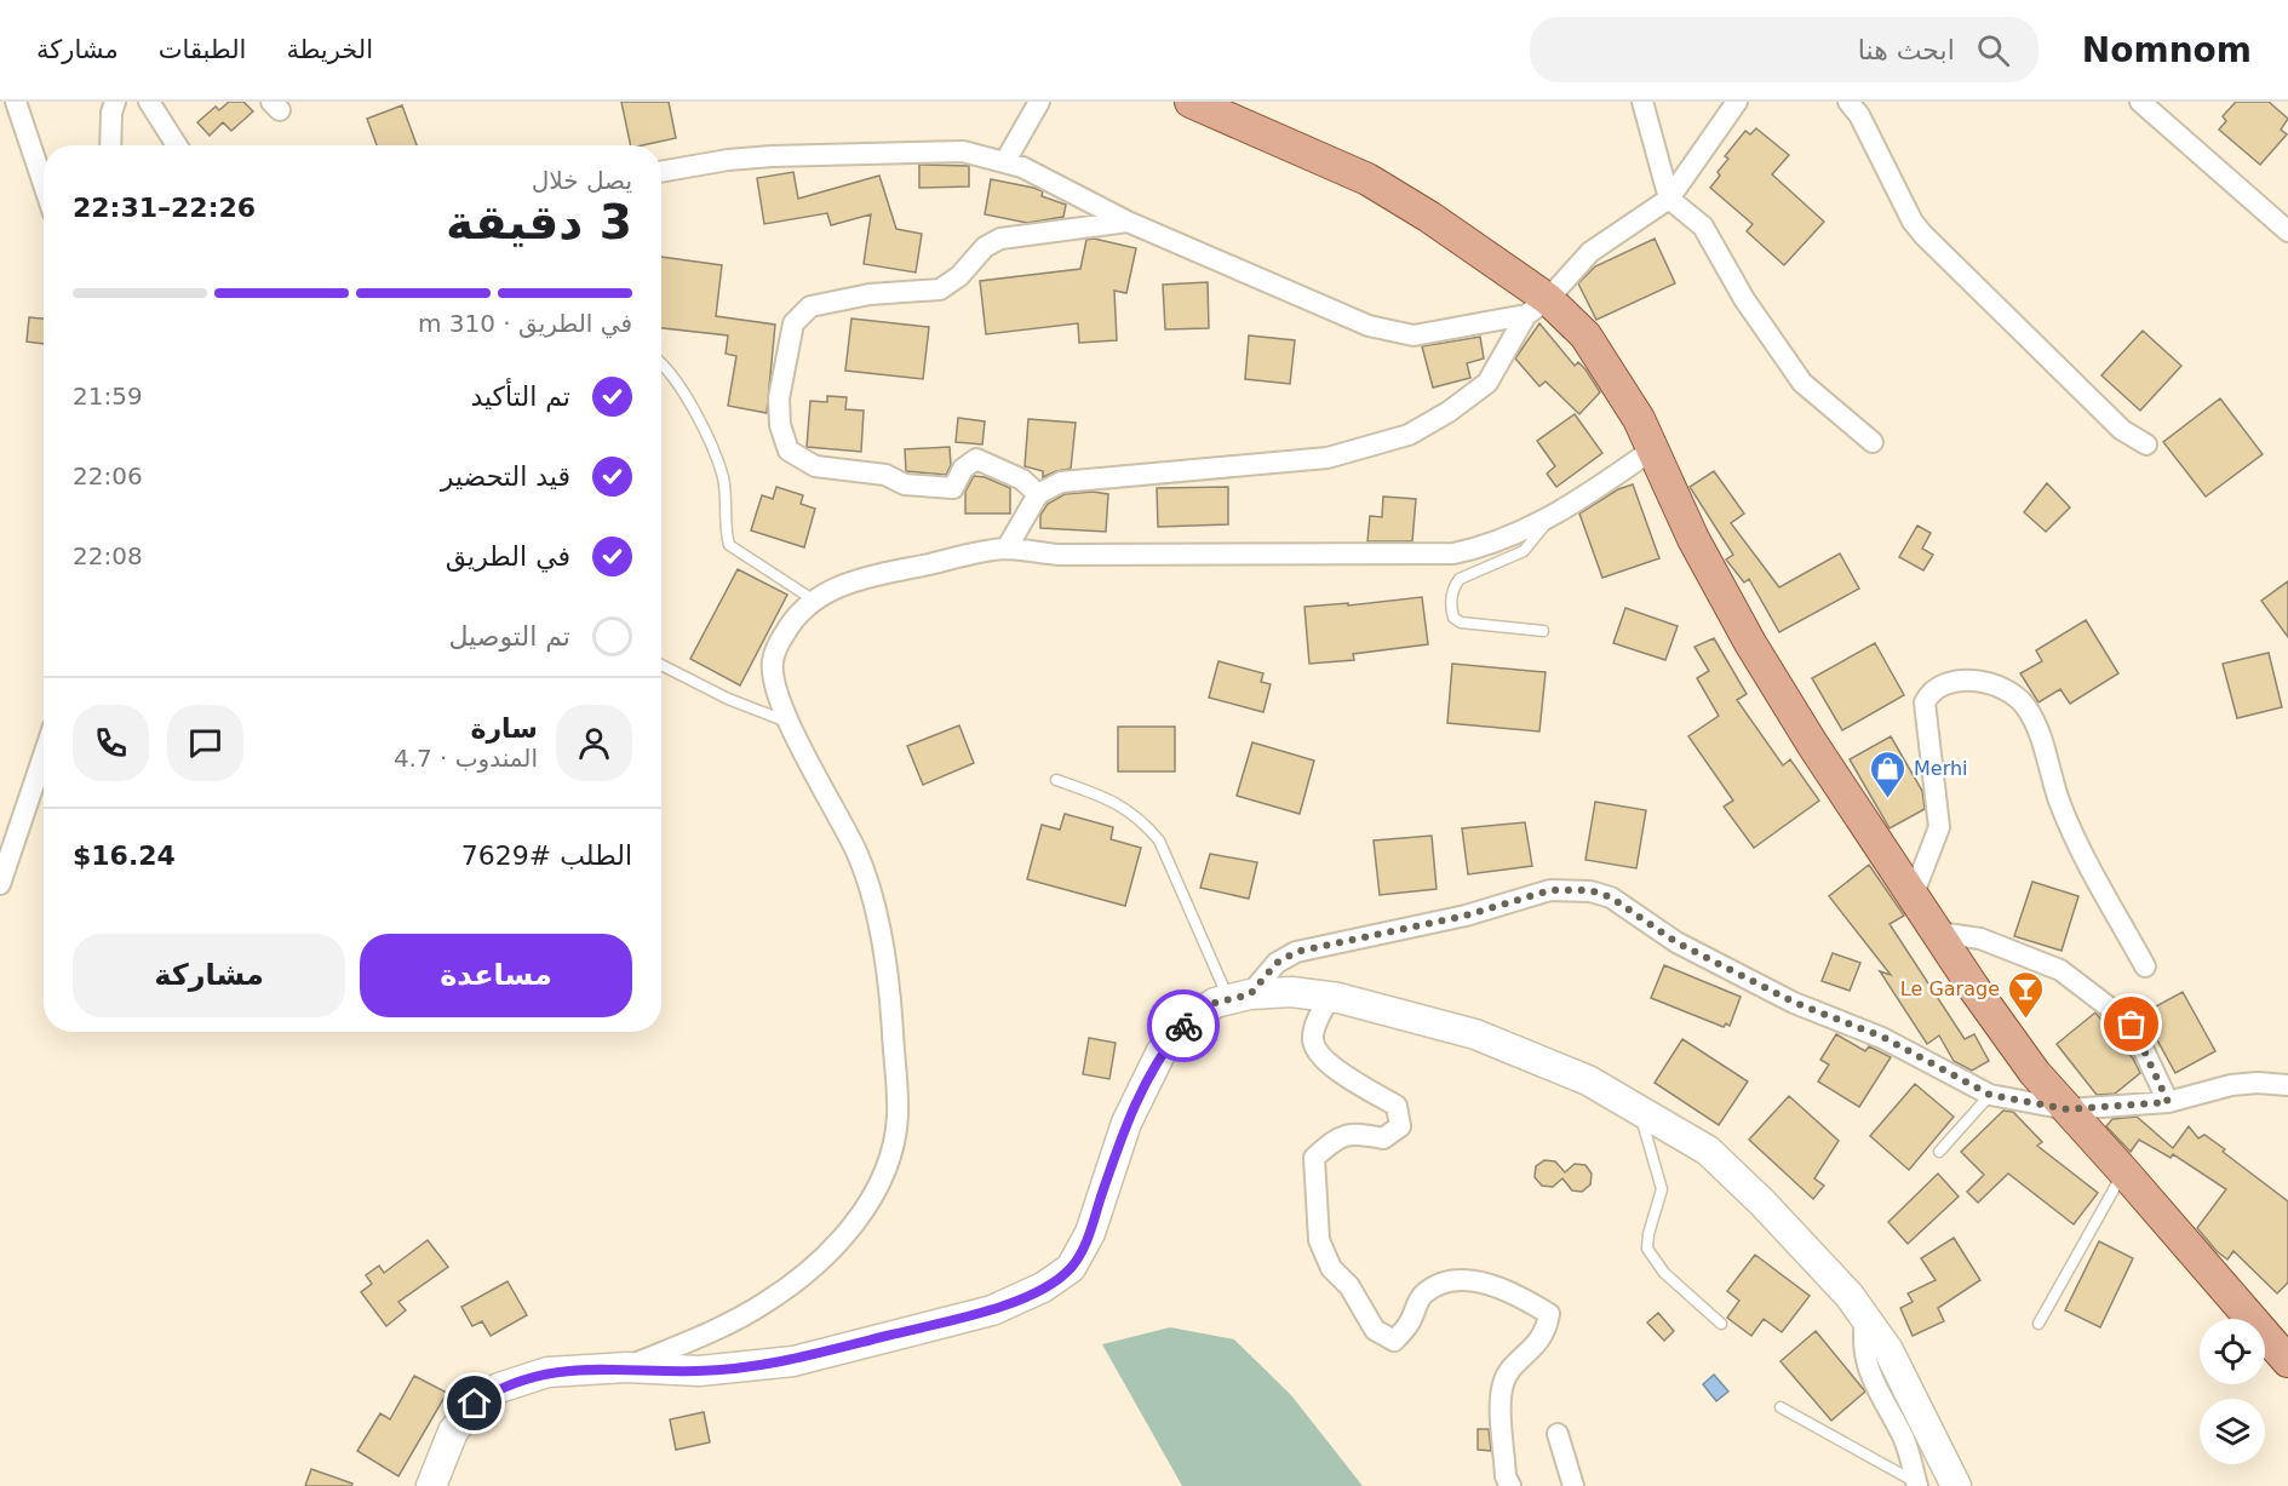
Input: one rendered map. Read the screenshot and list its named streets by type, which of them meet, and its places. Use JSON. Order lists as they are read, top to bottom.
{
  "places": {
    "shop": ["Merhi"],
    "bar": ["Le Garage"]
  },
  "page": {
    "header": "Nomnom",
    "search": "ابحث هنا",
    "nav": ["الخريطة", "الطبقات", "مشاركة"],
    "heading": ["3 دقيقة", "يصل خلال", "22:26–22:31"],
    "panel": [
      "سارة",
      "المندوب · 4.7",
      "الطلب #7629",
      "$16.24"
    ],
    "bar": "في الطريق · 310 m",
    "list": [
      ["تم التأكيد", "21:59"],
      ["قيد التحضير", "22:06"],
      ["في الطريق", "22:08"],
      "تم التوصيل"
    ],
    "buttons": ["مساعدة", "مشاركة"]
  }
}
